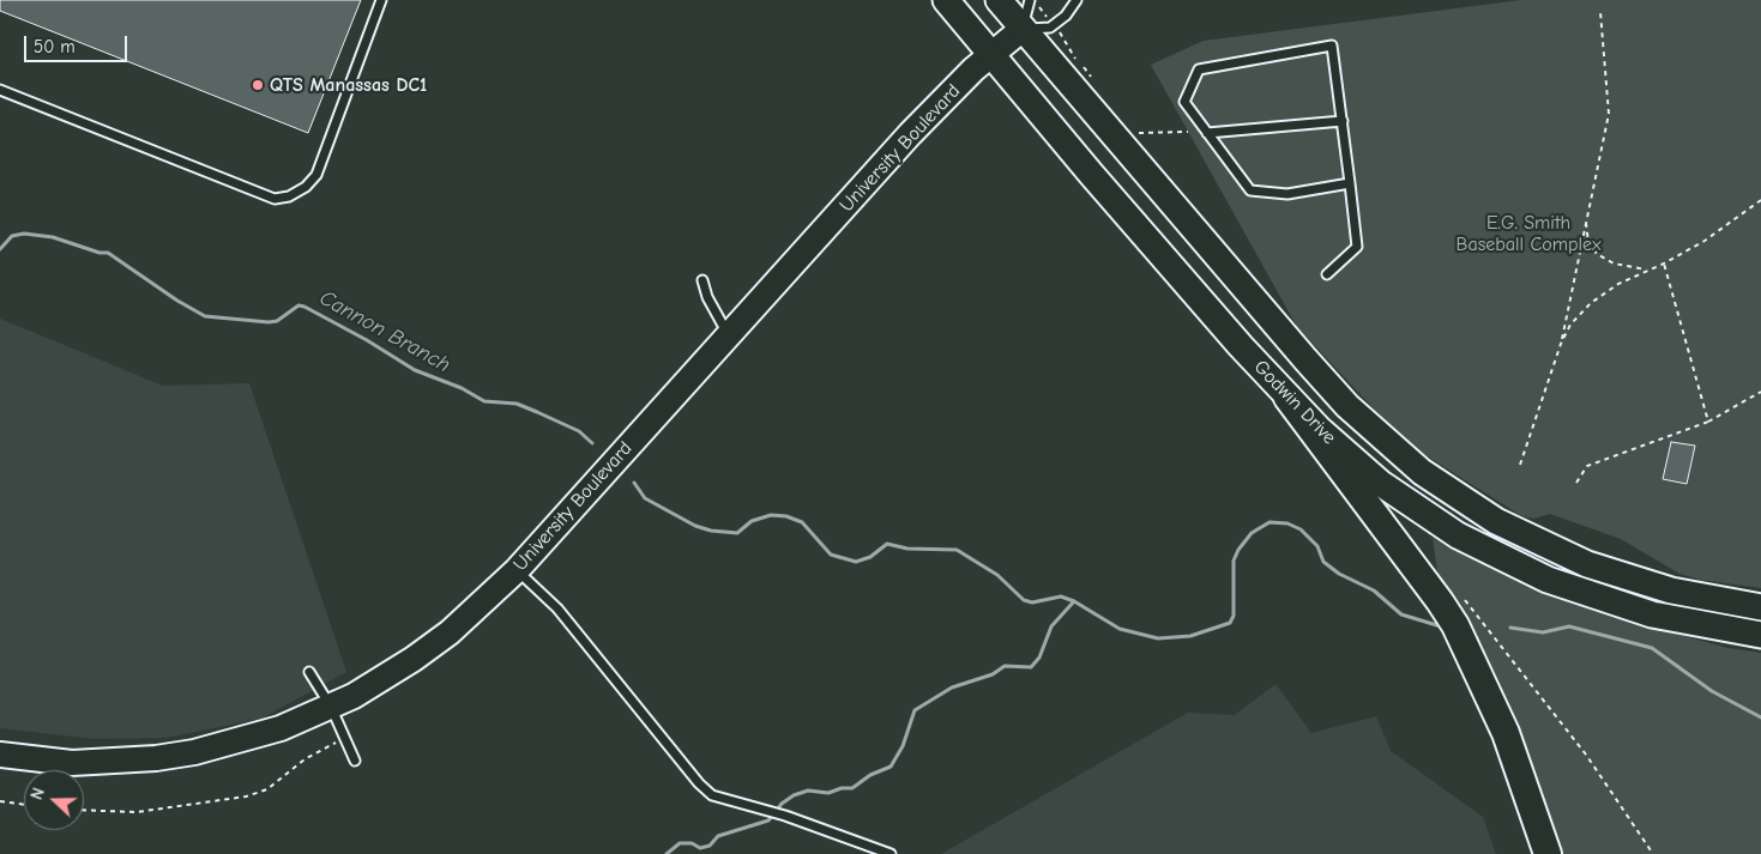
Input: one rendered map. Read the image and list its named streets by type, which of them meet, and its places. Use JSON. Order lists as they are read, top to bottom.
{
  "streets": {
    "main road": ["University Boulevard", "Godwin Drive"]
  },
  "crossings": [
    ["University Boulevard", "Godwin Drive"]
  ],
  "water": ["Cannon Branch"],
  "parks": ["E.G. Smith Baseball Complex"],
  "places": ["QTS Manassas DC1"],
  "scale_bar": "50 m",
  "north": "left"
}
